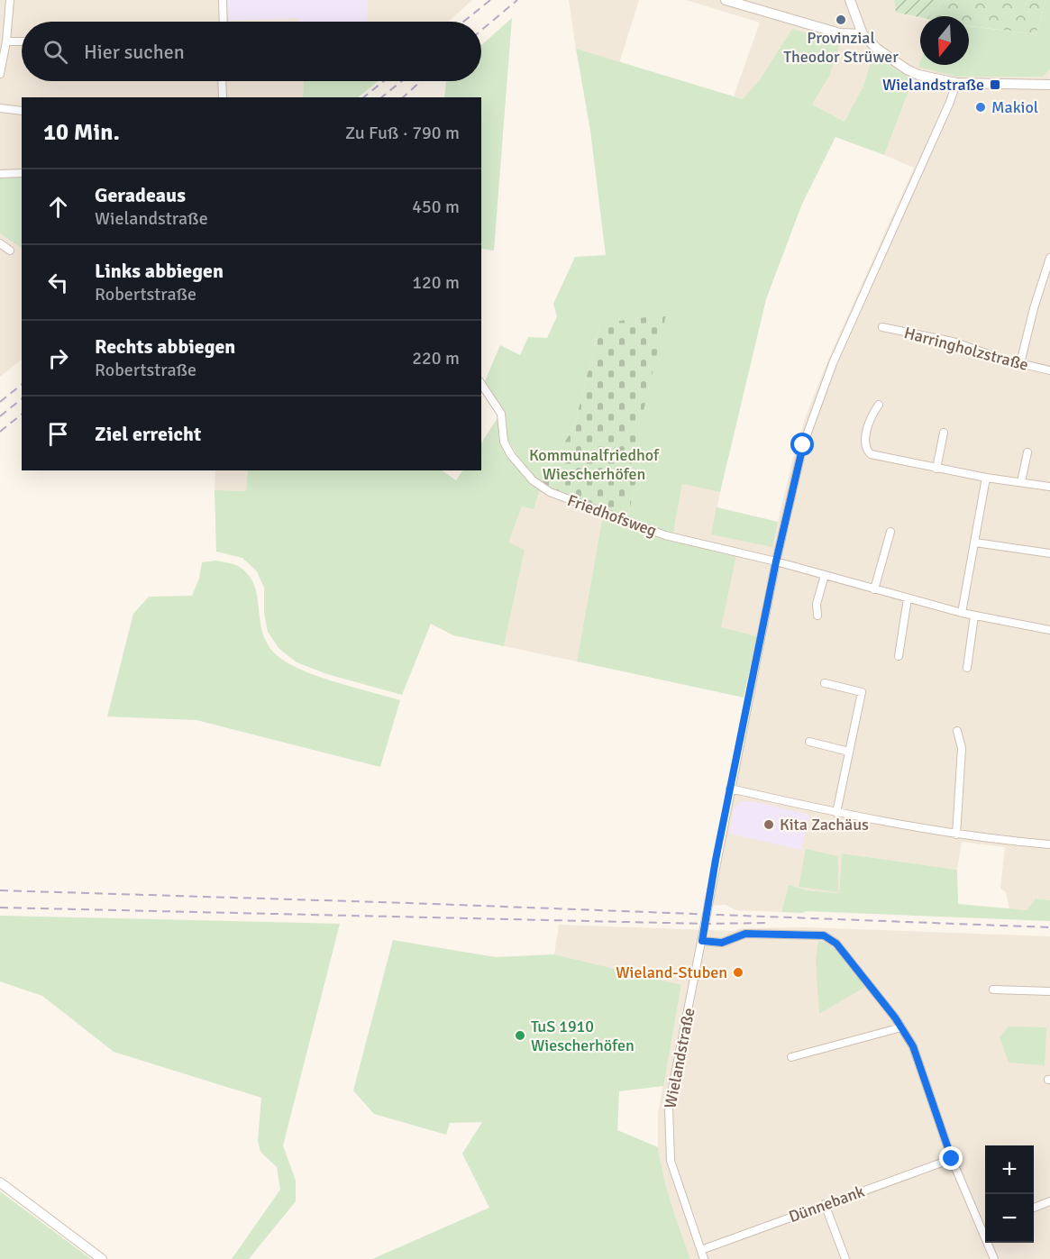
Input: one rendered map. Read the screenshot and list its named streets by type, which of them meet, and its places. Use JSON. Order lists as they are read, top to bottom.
{
  "streets": {
    "street": [
      "Harringholzstraße",
      "Friedhofsweg",
      "Wielandstraße",
      "Dünnebank"
    ]
  },
  "crossings": [
    ["Friedhofsweg", "Wielandstraße"],
    ["Wielandstraße", "Dünnebank"]
  ],
  "parks": ["Kommunalfriedhof Wiescherhöfen"],
  "places": {
    "other": [
      "Provinzial Theodor Strüwer",
      "Makiol",
      "Kita Zachäus",
      "Wieland-Stuben",
      "TuS 1910 Wiescherhöfen"
    ],
    "transit": ["Wielandstraße"]
  },
  "north": "bottom",
  "page": {
    "search": "Hier suchen",
    "heading": ["10 Min.", "Zu Fuß · 790 m"],
    "list": [
      ["Geradeaus", "Wielandstraße", "450 m"],
      ["Links abbiegen", "Robertstraße", "120 m"],
      ["Rechts abbiegen", "Robertstraße", "220 m"],
      "Ziel erreicht"
    ],
    "map_buttons": ["+", "−"]
  }
}
